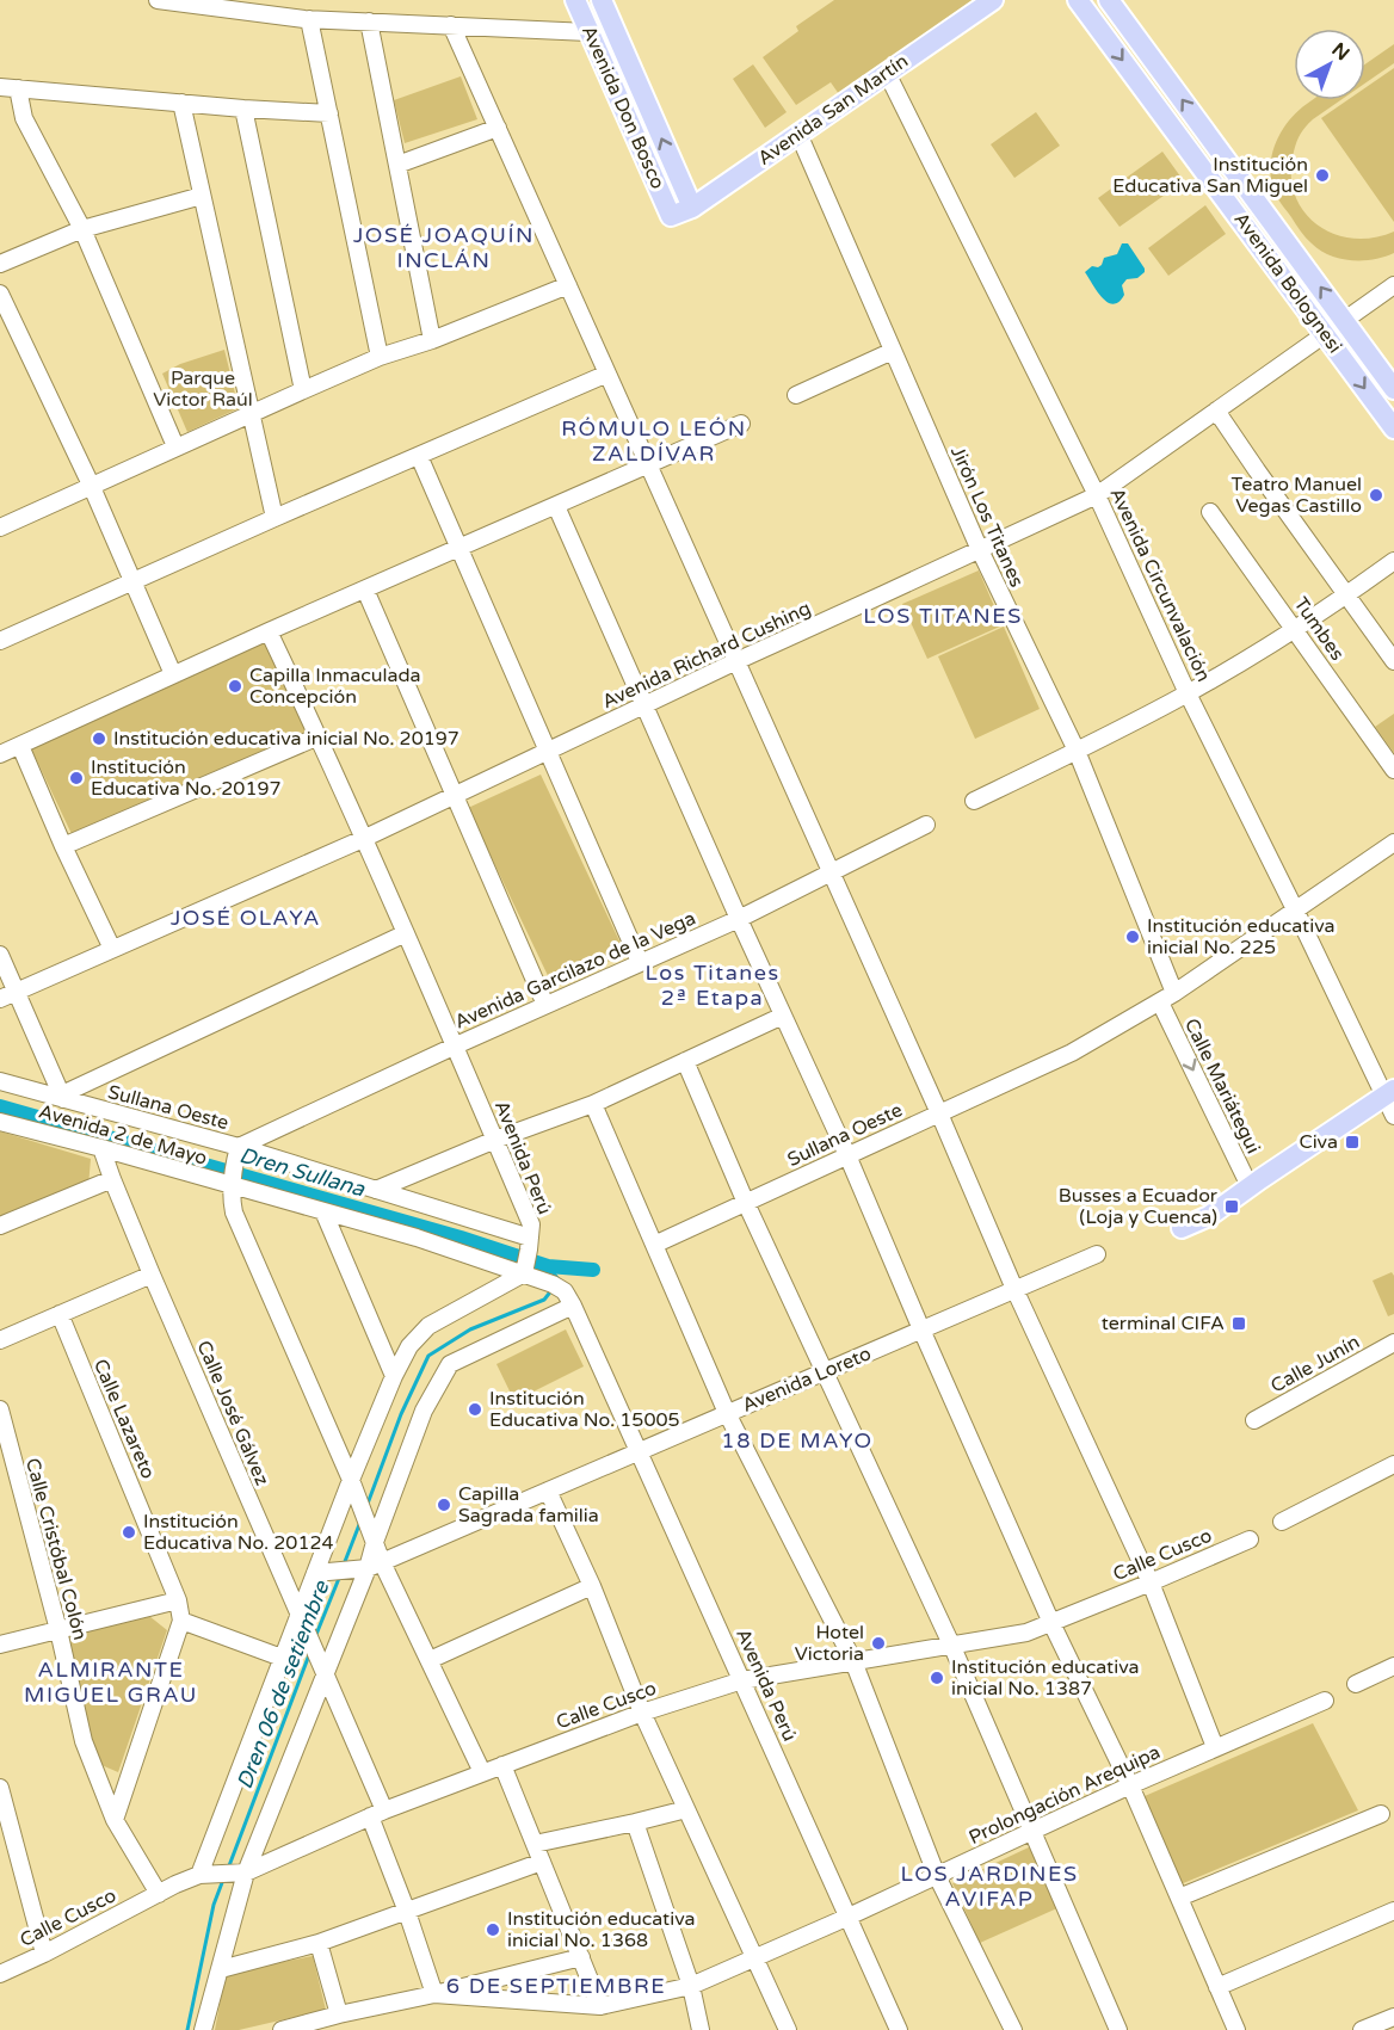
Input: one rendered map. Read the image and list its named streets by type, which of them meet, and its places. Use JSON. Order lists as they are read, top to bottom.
{
  "streets": {
    "main road": ["Avenida Don Bosco", "Avenida San Martín", "Avenida Bolognesi"],
    "street": [
      "Jirón Los Titanes",
      "Avenida Circunvalación",
      "Tumbes",
      "Avenida Richard Cushing",
      "Avenida Garcilazo de la Vega",
      "Calle Mariátegui",
      "Sullana Oeste",
      "Avenida 2 de Mayo",
      "Avenida Perú",
      "Calle Junín",
      "Avenida Loreto",
      "Calle José Gálvez",
      "Calle Lazareto",
      "Calle Cristóbal Colón",
      "Calle Cusco",
      "Prolongación Arequipa"
    ]
  },
  "crossings": [
    ["Avenida Don Bosco", "Avenida San Martín"],
    ["Avenida San Martín", "Jirón Los Titanes"],
    ["Avenida San Martín", "Avenida Circunvalación"],
    ["Avenida Bolognesi", "Avenida Richard Cushing"],
    ["Jirón Los Titanes", "Avenida Richard Cushing"],
    ["Jirón Los Titanes", "Calle Mariátegui"],
    ["Jirón Los Titanes", "Sullana Oeste"],
    ["Avenida Circunvalación", "Avenida Richard Cushing"],
    ["Avenida Circunvalación", "Sullana Oeste"],
    ["Avenida Richard Cushing", "Avenida Perú"],
    ["Avenida Garcilazo de la Vega", "Sullana Oeste"],
    ["Avenida Garcilazo de la Vega", "Avenida Perú"],
    ["Calle Mariátegui", "Sullana Oeste"],
    ["Sullana Oeste", "Avenida Perú"],
    ["Avenida 2 de Mayo", "Avenida Perú"],
    ["Avenida 2 de Mayo", "Calle José Gálvez"],
    ["Avenida Perú", "Avenida Loreto"],
    ["Avenida Perú", "Calle Cusco"],
    ["Avenida Perú", "Prolongación Arequipa"],
    ["Calle José Gálvez", "Calle Cusco"],
    ["Calle José Gálvez", "Prolongación Arequipa"],
    ["Calle Cristóbal Colón", "Calle Cusco"]
  ],
  "one_way": ["Calle Mariátegui"],
  "districts": [
    "JOSÉ JOAQUÍN INCLÁN",
    "RÓMULO LEÓN ZALDÍVAR",
    "LOS TITANES",
    "JOSÉ OLAYA",
    "Los Titanes 2ª Etapa",
    "18 DE MAYO",
    "ALMIRANTE MIGUEL GRAU",
    "LOS JARDINES AVIFAP",
    "6 DE SEPTIEMBRE"
  ],
  "water": ["Dren Sullana", "Dren 06 de setiembre"],
  "parks": ["Parque Victor Raúl"],
  "places": {
    "other": [
      "Institución Educativa San Miguel",
      "Teatro Manuel Vegas Castillo",
      "Capilla Inmaculada Concepción",
      "Institución educativa inicial No. 20197",
      "Institución Educativa No. 20197",
      "Institución educativa inicial No. 225",
      "Institución Educativa No. 15005",
      "Capilla Sagrada familia",
      "Institución Educativa No. 20124",
      "Hotel Victoria",
      "Institución educativa inicial No. 1387",
      "Institución educativa inicial No. 1368"
    ],
    "transit": ["Civa", "Busses a Ecuador (Loja y Cuenca)", "terminal CIFA"]
  },
  "north": "top right"
}
